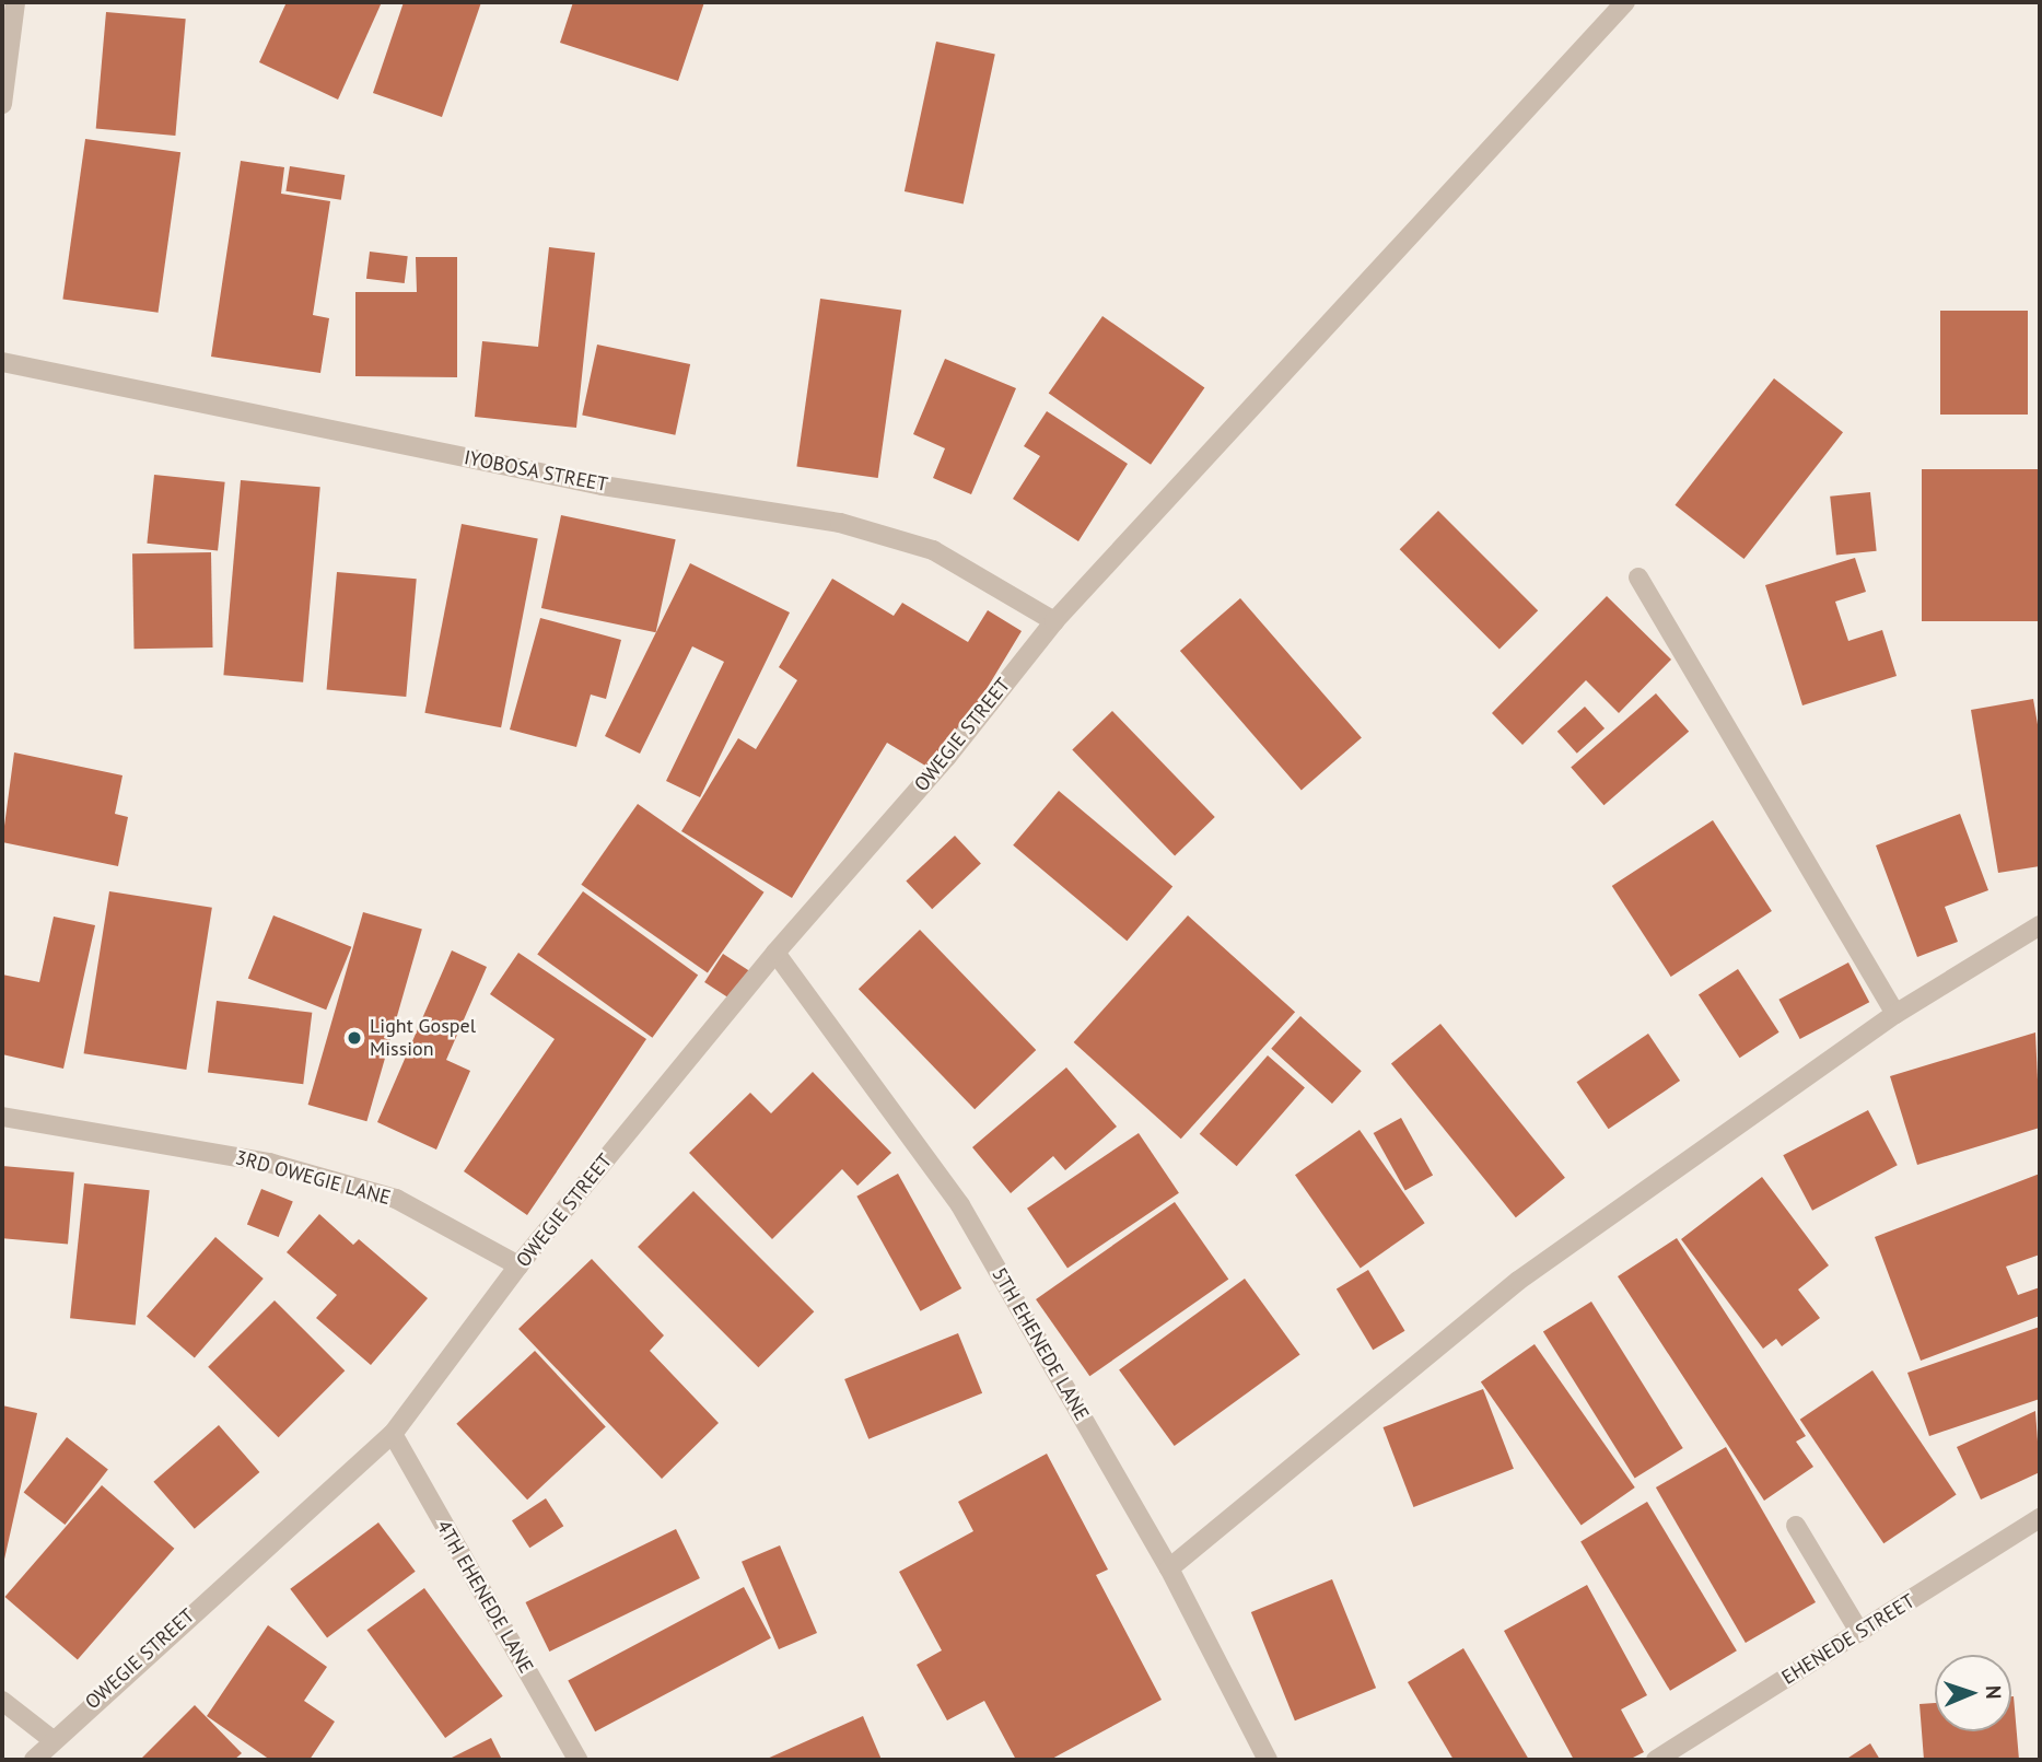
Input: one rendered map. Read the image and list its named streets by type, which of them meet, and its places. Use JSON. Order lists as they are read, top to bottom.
{
  "streets": {
    "street": [
      "IYOBOSA STREET",
      "OWEGIE STREET",
      "3RD OWEGIE LANE",
      "5TH EHENEDE LANE",
      "4TH EHENEDE LANE",
      "EHENEDE STREET"
    ]
  },
  "crossings": [
    ["IYOBOSA STREET", "OWEGIE STREET"],
    ["OWEGIE STREET", "3RD OWEGIE LANE"],
    ["OWEGIE STREET", "5TH EHENEDE LANE"],
    ["OWEGIE STREET", "4TH EHENEDE LANE"]
  ],
  "places": ["Light Gospel Mission"],
  "north": "right"
}
